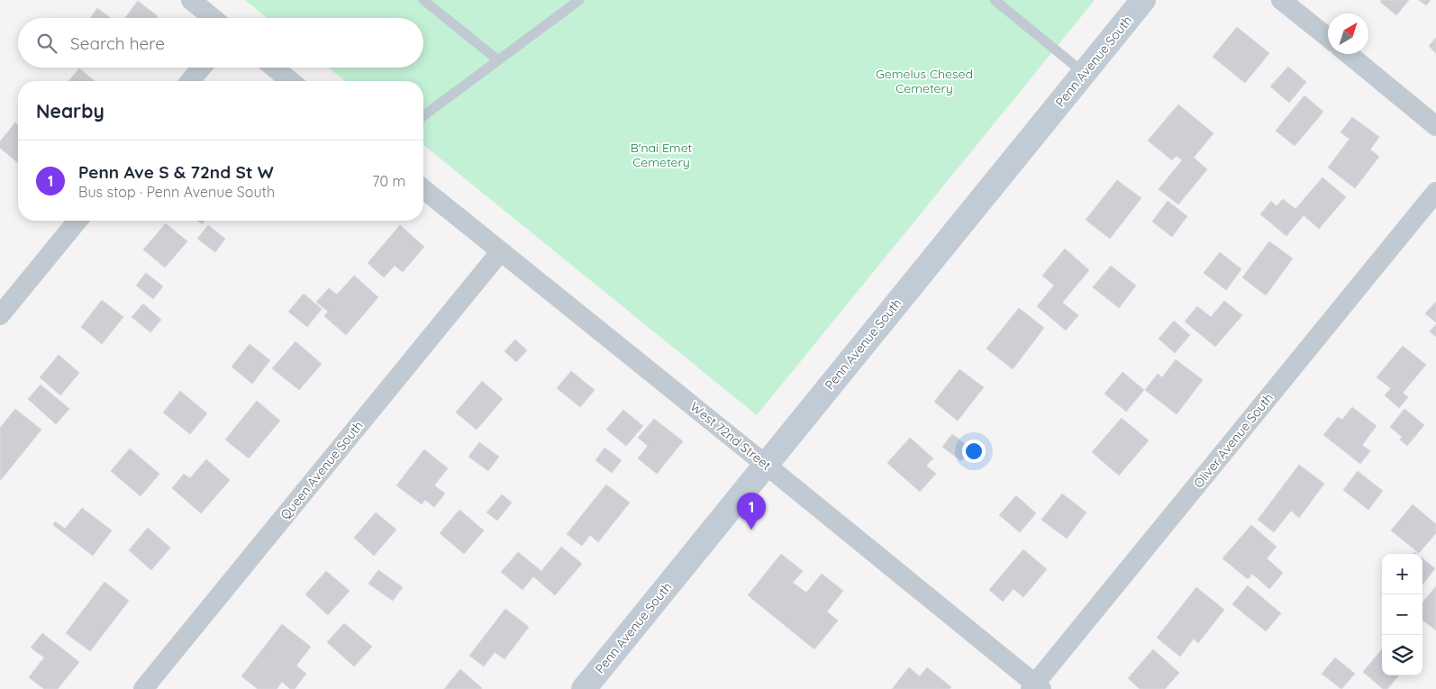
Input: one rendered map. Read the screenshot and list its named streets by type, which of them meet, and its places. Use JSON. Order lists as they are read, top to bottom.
{
  "streets": {
    "main road": ["Penn Avenue South"],
    "street": ["West 72nd Street", "Oliver Avenue South", "Queen Avenue South"]
  },
  "crossings": [
    ["Penn Avenue South", "West 72nd Street"],
    ["West 72nd Street", "Oliver Avenue South"],
    ["West 72nd Street", "Queen Avenue South"]
  ],
  "parks": ["Gemelus Chesed Cemetery", "B'nai Emet Cemetery"],
  "north": "top right",
  "page": {
    "search": "Search here",
    "heading": "Nearby",
    "list": [
      {
        "mark": "1",
        "name": "Penn Ave S & 72nd St W",
        "note": "Bus stop · Penn Avenue South",
        "value": "70 m"
      }
    ],
    "pins": "1",
    "map_buttons": ["+", "−"]
  }
}
